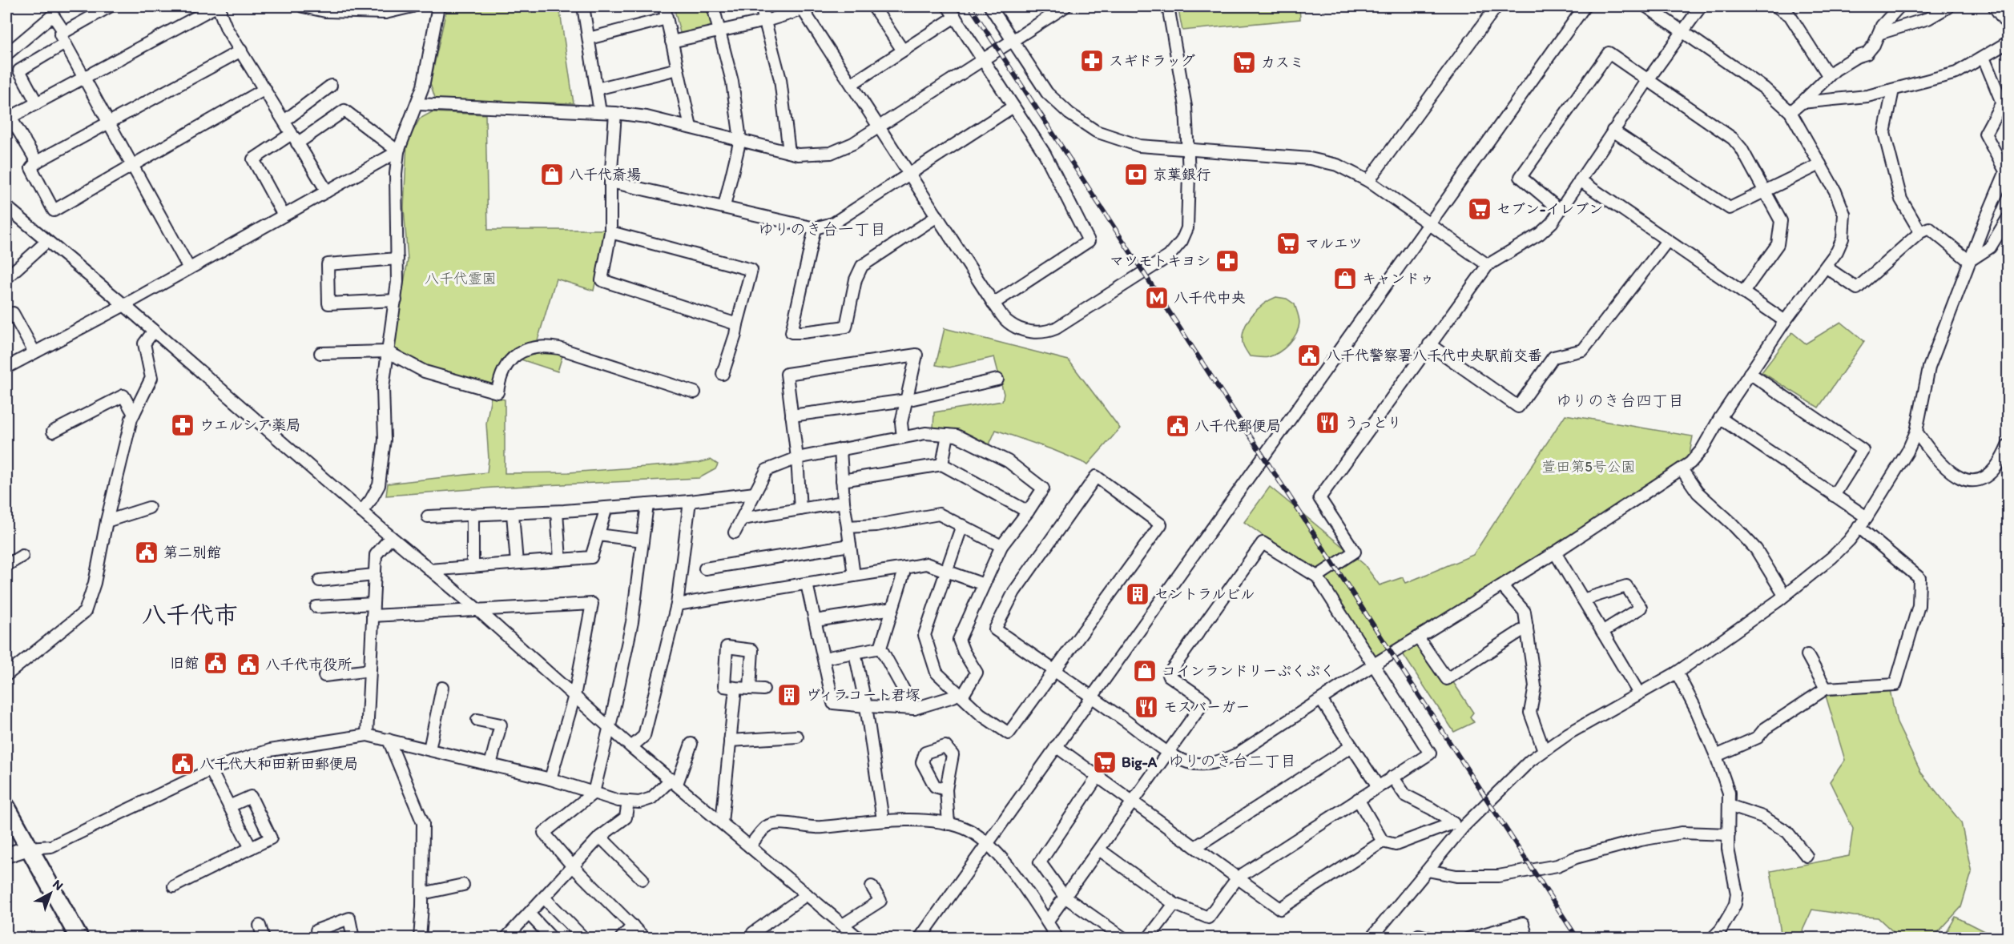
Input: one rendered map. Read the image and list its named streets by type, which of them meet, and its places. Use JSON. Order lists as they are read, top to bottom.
{
  "districts": [
    "ゆりのき台一丁目",
    "ゆりのき台四丁目",
    "八千代市",
    "ゆりのき台二丁目"
  ],
  "parks": ["八千代霊園", "萱田第5号公園"],
  "places": {
    "pharmacy": ["スギドラッグ", "マツモトキヨシ", "ウエルシア薬局"],
    "supermarket": [
      "カスミ",
      "セブン-イレブン",
      "マルエツ",
      "Big-A"
    ],
    "shop": ["八千代斎場", "キャンドゥ", "コインランドリーぷくぷく"],
    "bank": ["京葉銀行"],
    "metro station": ["八千代中央"],
    "public building": [
      "八千代警察署八千代中央駅前交番",
      "八千代郵便局",
      "第二別館",
      "旧館",
      "八千代市役所",
      "八千代大和田新田郵便局"
    ],
    "restaurant": ["うっとり", "モスバーガー"],
    "building": ["セントラルビル", "ヴィラコート君塚"]
  },
  "north": "top right"
}
